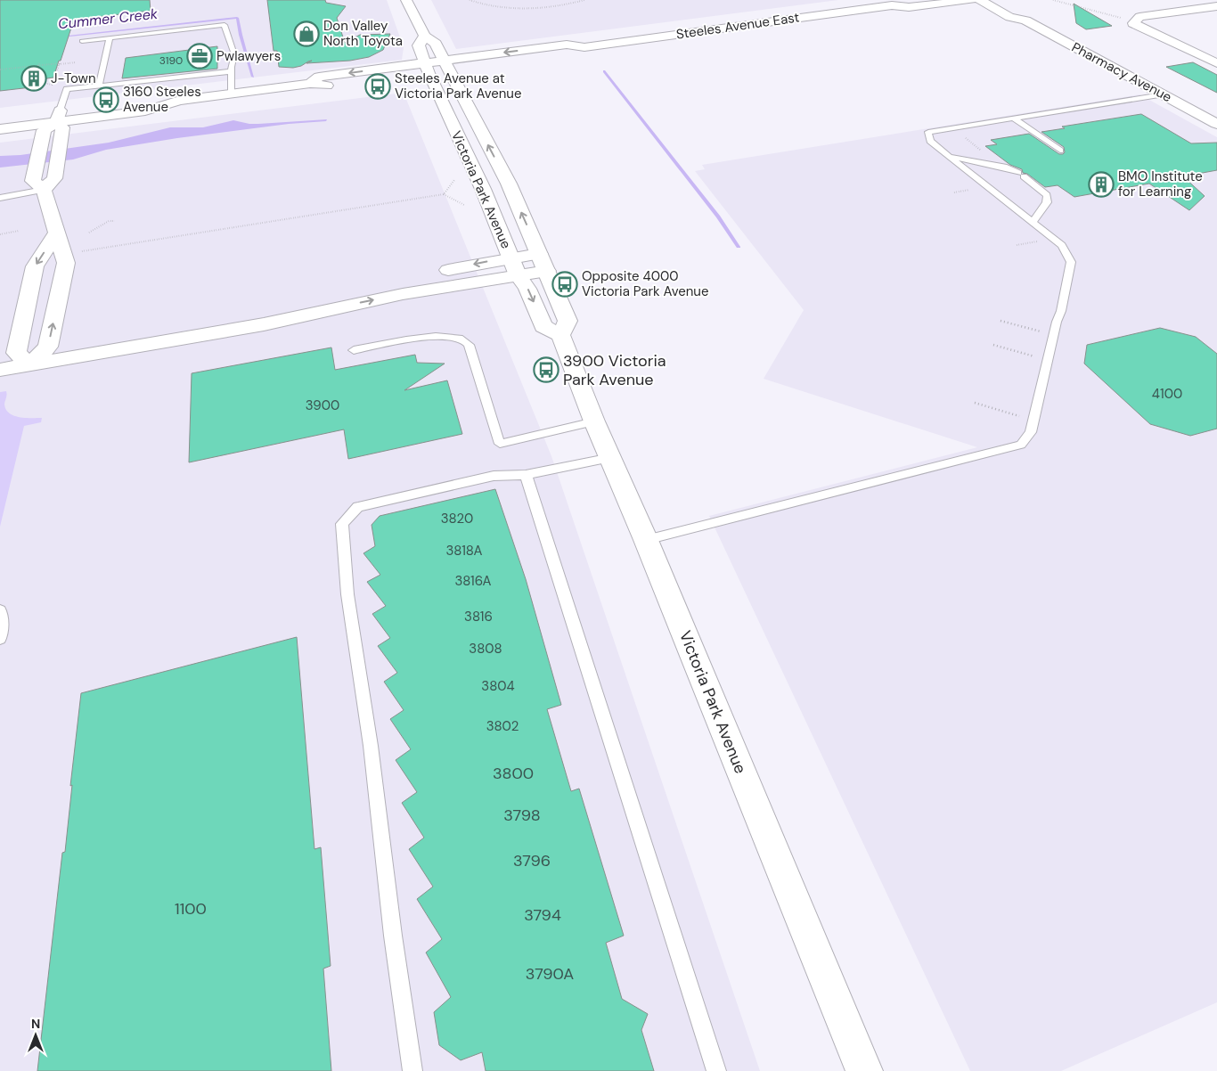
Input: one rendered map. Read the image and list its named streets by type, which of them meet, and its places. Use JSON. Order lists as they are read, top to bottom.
{
  "streets": {
    "main road": ["Steeles Avenue East", "Pharmacy Avenue", "Victoria Park Avenue"]
  },
  "crossings": [
    ["Steeles Avenue East", "Victoria Park Avenue"]
  ],
  "water": ["Cummer Creek"],
  "places": {
    "shop": ["Don Valley North Toyota"],
    "office": ["Pwlawyers"],
    "building": ["J-Town", "BMO Institute for Learning"],
    "bus stop": [
      "Steeles Avenue at Victoria Park Avenue",
      "3160 Steeles Avenue",
      "Opposite 4000 Victoria Park Avenue",
      "3900 Victoria Park Avenue"
    ]
  },
  "house_numbers": [
    "3190",
    "4100",
    "3900",
    "3820",
    "3818A",
    "3816A",
    "3816",
    "3808",
    "3804",
    "3802",
    "3800",
    "3798",
    "3796",
    "1100",
    "3794",
    "3790A"
  ],
  "north": "top"
}
